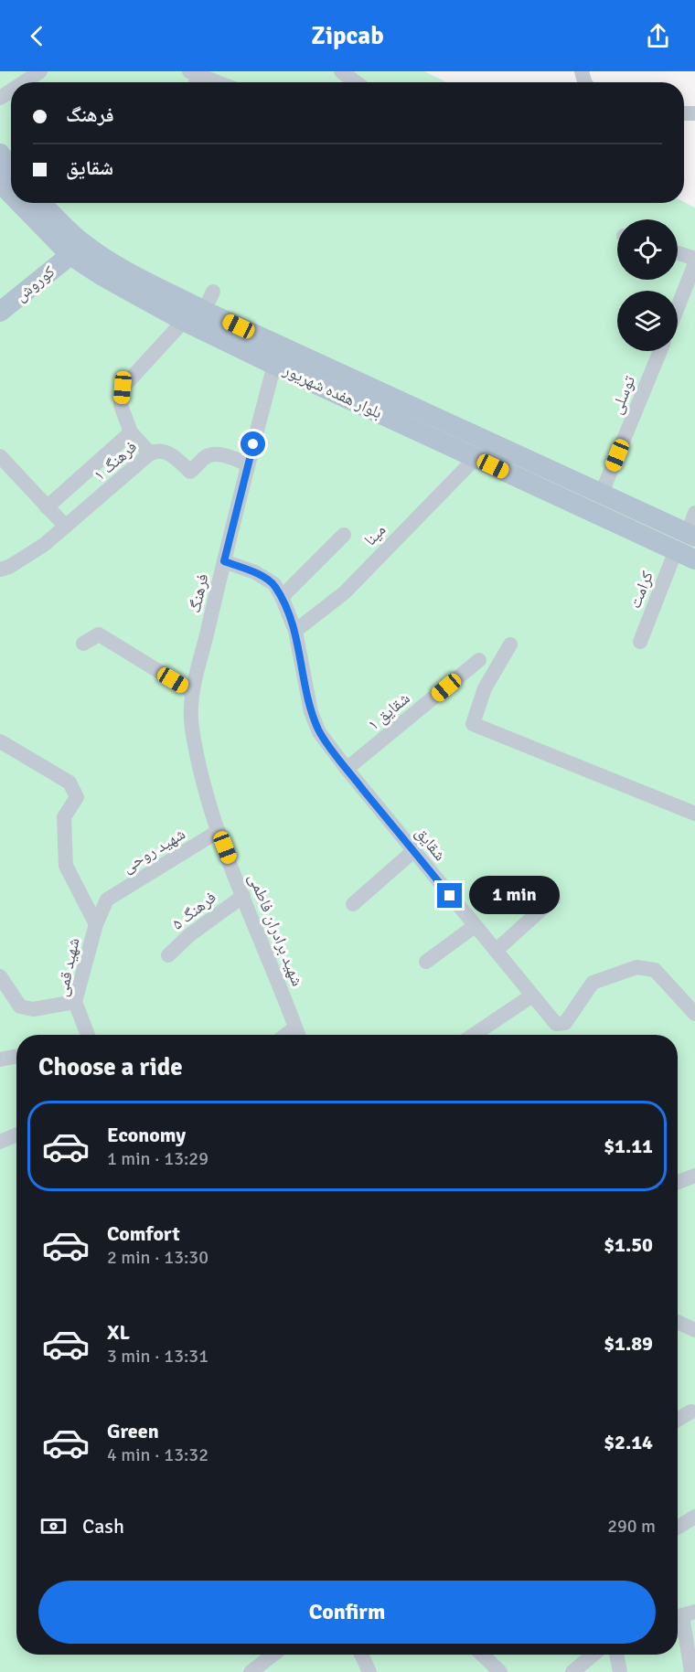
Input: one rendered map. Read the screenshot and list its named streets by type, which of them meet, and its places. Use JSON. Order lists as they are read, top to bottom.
{
  "streets": {
    "main road": ["کوروش", "بلوار هفده شهریور"],
    "street": [
      "توسلی",
      "فرهنگ ۱",
      "مینا",
      "کرامت",
      "فرهنگ",
      "شقایق ۱",
      "شقایق",
      "شهید روحی",
      "فرهنگ ۵",
      "شهید برادران فاطمی",
      "شهید قمی"
    ]
  },
  "crossings": [
    ["کوروش", "بلوار هفده شهریور"],
    ["بلوار هفده شهریور", "توسلی"],
    ["بلوار هفده شهریور", "مینا"],
    ["بلوار هفده شهریور", "کرامت"],
    ["بلوار هفده شهریور", "فرهنگ"],
    ["فرهنگ ۱", "فرهنگ"],
    ["مینا", "شقایق"],
    ["فرهنگ", "شقایق"],
    ["فرهنگ", "شهید روحی"],
    ["فرهنگ", "شهید برادران فاطمی"],
    ["شقایق ۱", "شقایق"],
    ["شهید روحی", "شهید برادران فاطمی"],
    ["شهید روحی", "شهید قمی"],
    ["فرهنگ ۵", "شهید برادران فاطمی"]
  ],
  "page": {
    "header": "Zipcab",
    "banner": ["فرهنگ", "شقایق"],
    "bubble": "1 min",
    "heading": "Choose a ride",
    "list": [
      {
        "name": "Economy",
        "note": "1 min · 13:29",
        "value": "$1.11"
      },
      {
        "name": "Comfort",
        "note": "2 min · 13:30",
        "value": "$1.50"
      },
      {
        "name": "XL",
        "note": "3 min · 13:31",
        "value": "$1.89"
      },
      {
        "name": "Green",
        "note": "4 min · 13:32",
        "value": "$2.14"
      }
    ],
    "pay": ["Cash", "290 m"],
    "buttons": "Confirm"
  }
}
